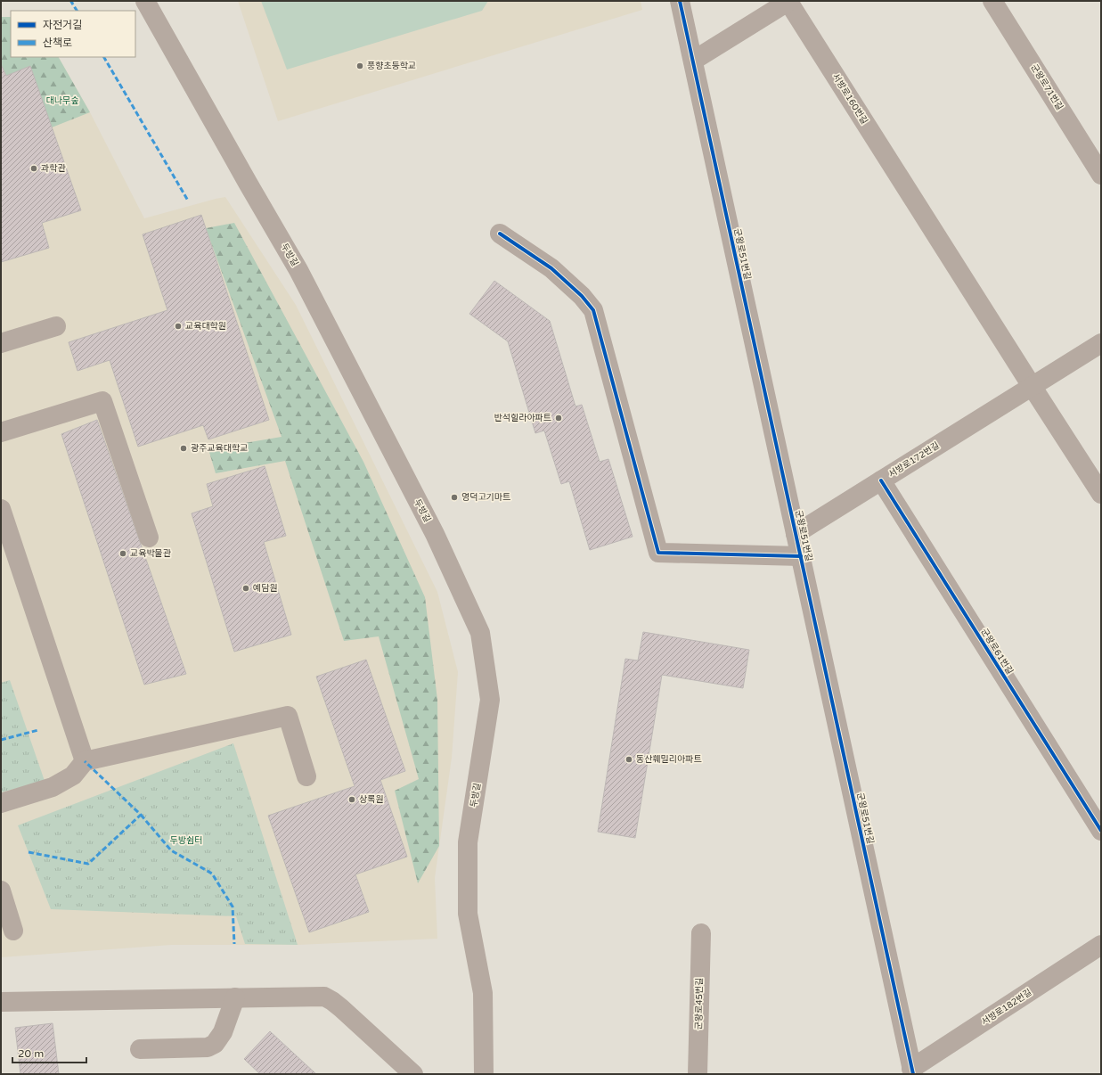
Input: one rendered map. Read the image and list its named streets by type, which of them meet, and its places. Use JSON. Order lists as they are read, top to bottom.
{
  "streets": {
    "street": [
      "군왕로71번길",
      "서방로160번길",
      "군왕로51번길",
      "두방길",
      "서방로172번길",
      "군왕로61번길",
      "군왕로45번길",
      "서방로182번길"
    ]
  },
  "crossings": [
    ["서방로160번길", "군왕로51번길"],
    ["서방로160번길", "서방로172번길"],
    ["군왕로51번길", "서방로172번길"],
    ["군왕로51번길", "서방로182번길"],
    ["서방로172번길", "군왕로61번길"]
  ],
  "parks": ["대나무숲", "두방쉼터"],
  "places": [
    "풍향초등학교",
    "과학관",
    "교육대학원",
    "반석힐라아파트",
    "광주교육대학교",
    "영덕고기마트",
    "교육박물관",
    "예담원",
    "동산훼밀리아파트",
    "상록원"
  ],
  "legend": ["자전거길", "산책로"],
  "scale_bar": "20 m"
}
